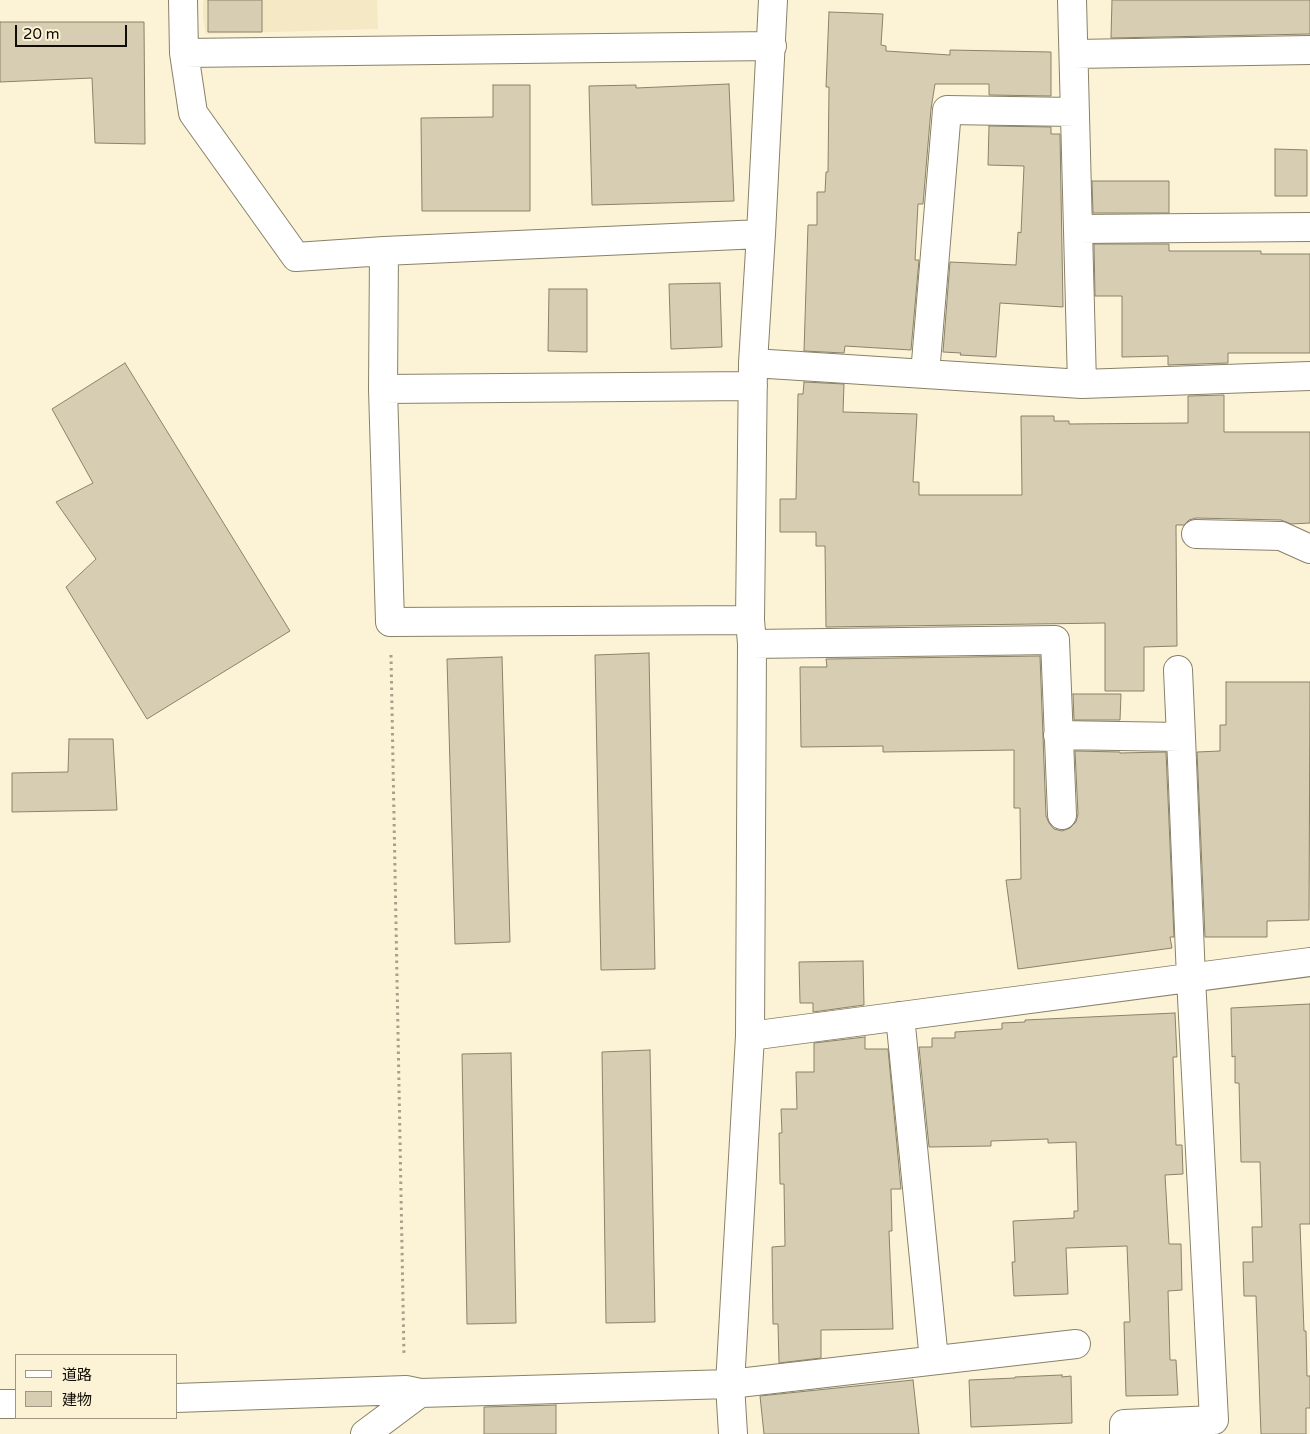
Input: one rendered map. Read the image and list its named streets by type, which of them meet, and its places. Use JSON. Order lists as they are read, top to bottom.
{
  "legend": ["道路", "建物"],
  "scale_bar": "20 m"
}
